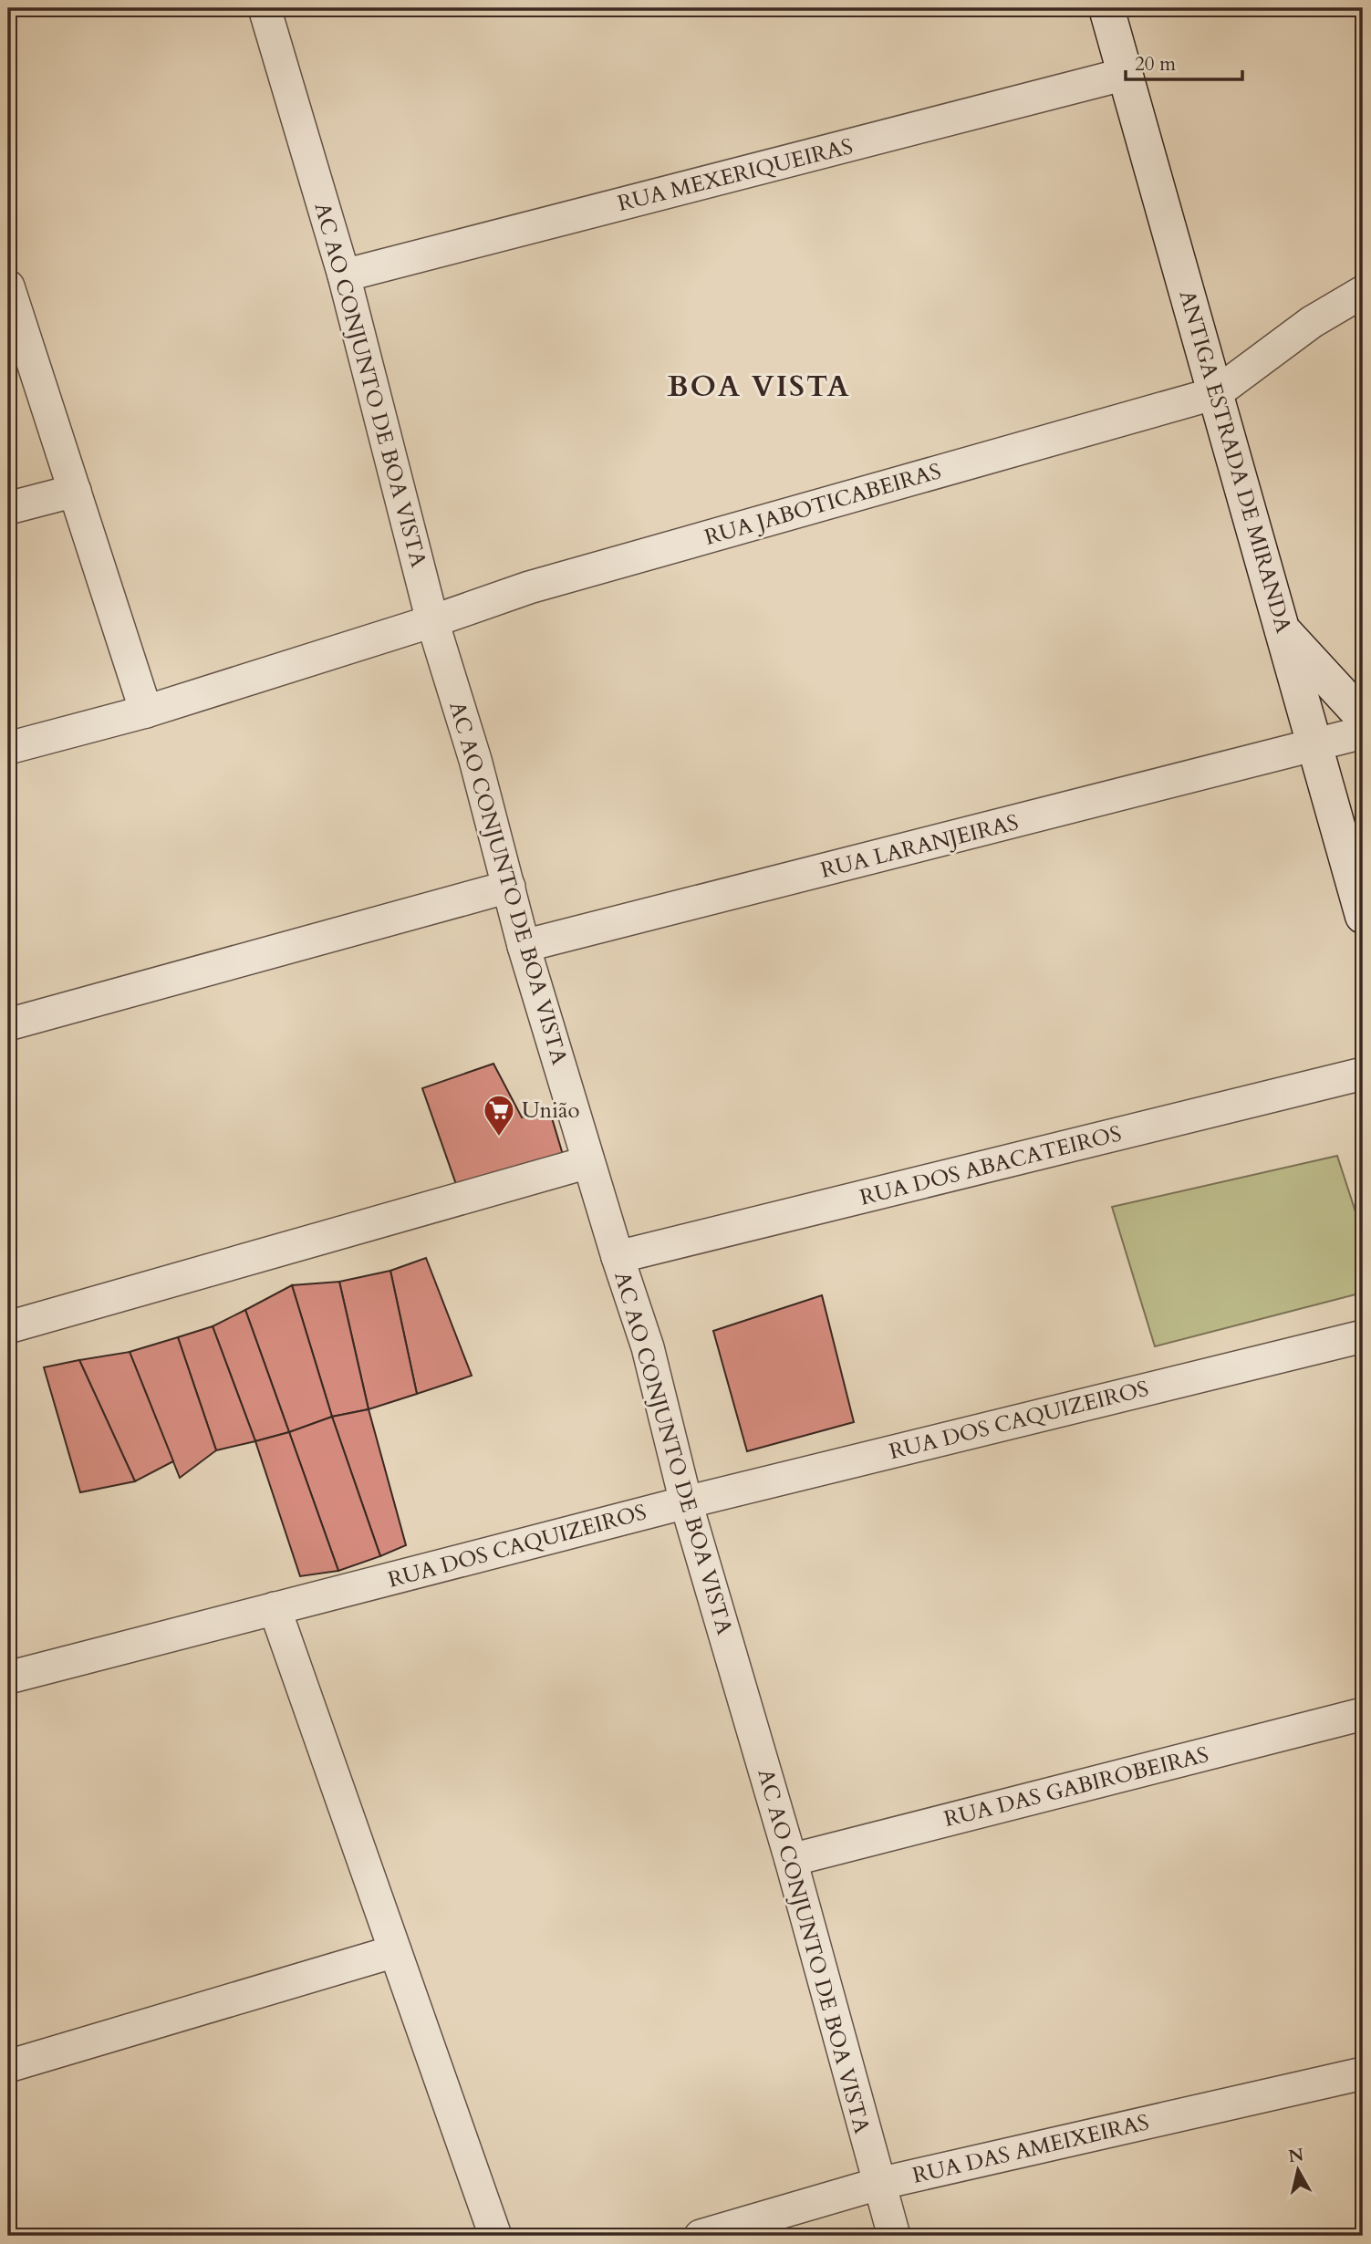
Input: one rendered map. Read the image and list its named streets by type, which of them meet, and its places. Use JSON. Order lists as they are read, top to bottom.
{
  "streets": {
    "street": [
      "RUA MEXERIQUEIRAS",
      "AC AO CONJUNTO DE BOA VISTA",
      "ANTIGA ESTRADA DE MIRANDA",
      "RUA JABOTICABEIRAS",
      "RUA LARANJEIRAS",
      "RUA DOS ABACATEIROS",
      "RUA DOS CAQUIZEIROS",
      "RUA DAS GABIROBEIRAS",
      "RUA DAS AMEIXEIRAS"
    ]
  },
  "crossings": [
    ["RUA MEXERIQUEIRAS", "AC AO CONJUNTO DE BOA VISTA"],
    ["RUA MEXERIQUEIRAS", "ANTIGA ESTRADA DE MIRANDA"],
    ["AC AO CONJUNTO DE BOA VISTA", "RUA JABOTICABEIRAS"],
    ["AC AO CONJUNTO DE BOA VISTA", "RUA LARANJEIRAS"],
    ["AC AO CONJUNTO DE BOA VISTA", "RUA DOS ABACATEIROS"],
    ["AC AO CONJUNTO DE BOA VISTA", "RUA DOS CAQUIZEIROS"],
    ["AC AO CONJUNTO DE BOA VISTA", "RUA DAS GABIROBEIRAS"],
    ["AC AO CONJUNTO DE BOA VISTA", "RUA DAS AMEIXEIRAS"],
    ["ANTIGA ESTRADA DE MIRANDA", "RUA JABOTICABEIRAS"],
    ["ANTIGA ESTRADA DE MIRANDA", "RUA LARANJEIRAS"]
  ],
  "districts": ["BOA VISTA"],
  "places": {
    "supermarket": ["União"]
  },
  "scale_bar": "20 m",
  "north": "top"
}
